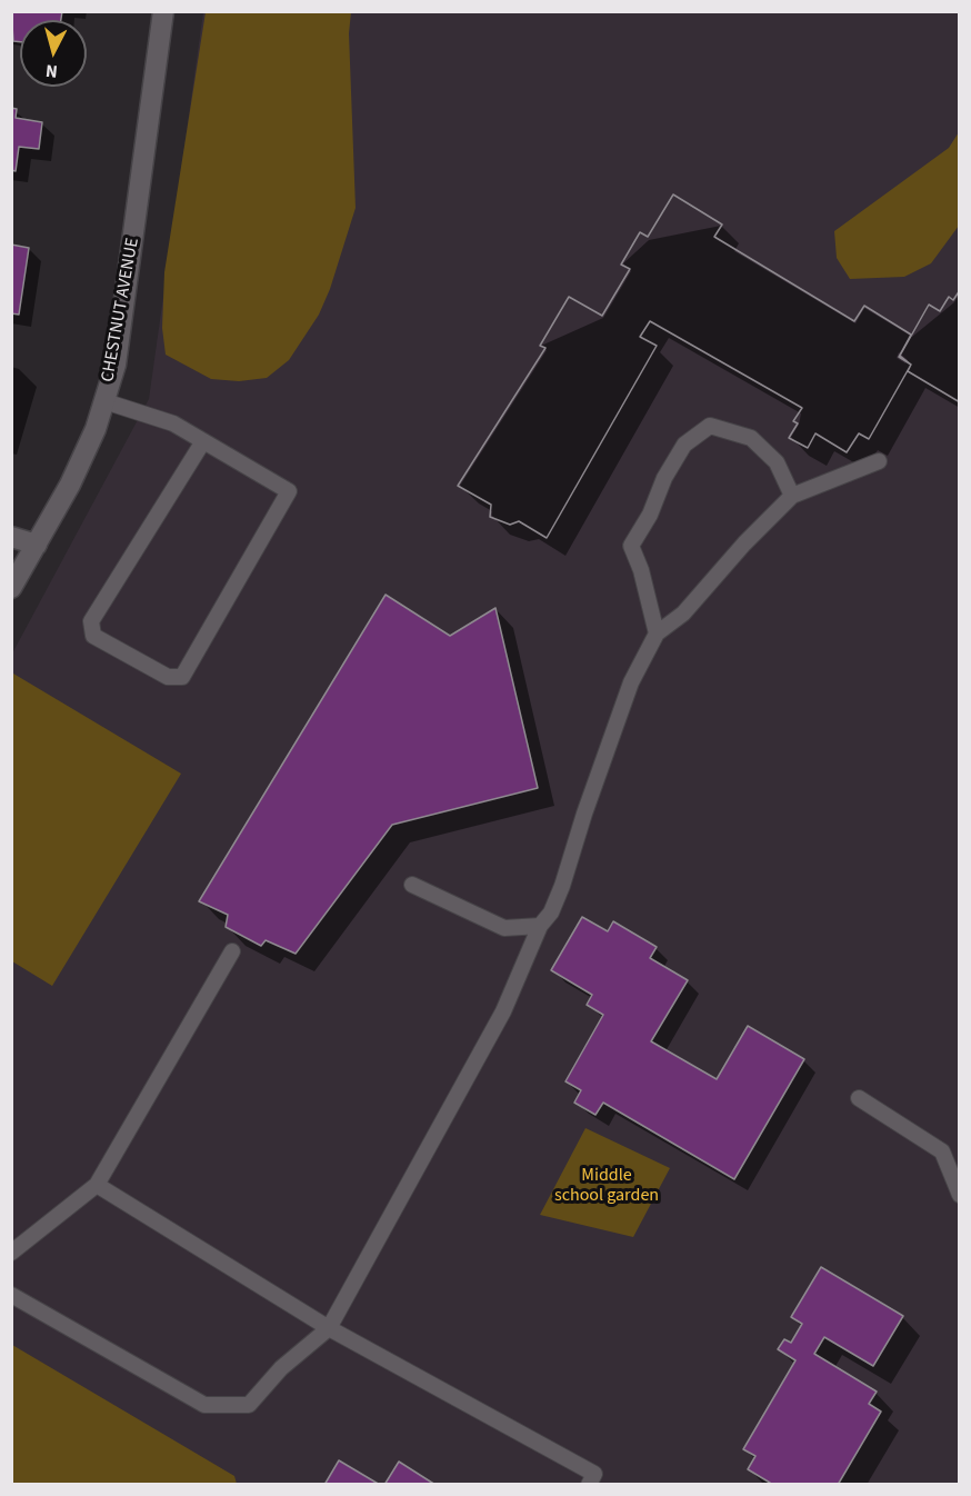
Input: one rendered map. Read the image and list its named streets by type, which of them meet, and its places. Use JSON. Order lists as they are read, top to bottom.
{
  "streets": {
    "street": ["CHESTNUT AVENUE"]
  },
  "parks": ["Middle school garden"],
  "north": "bottom"
}
